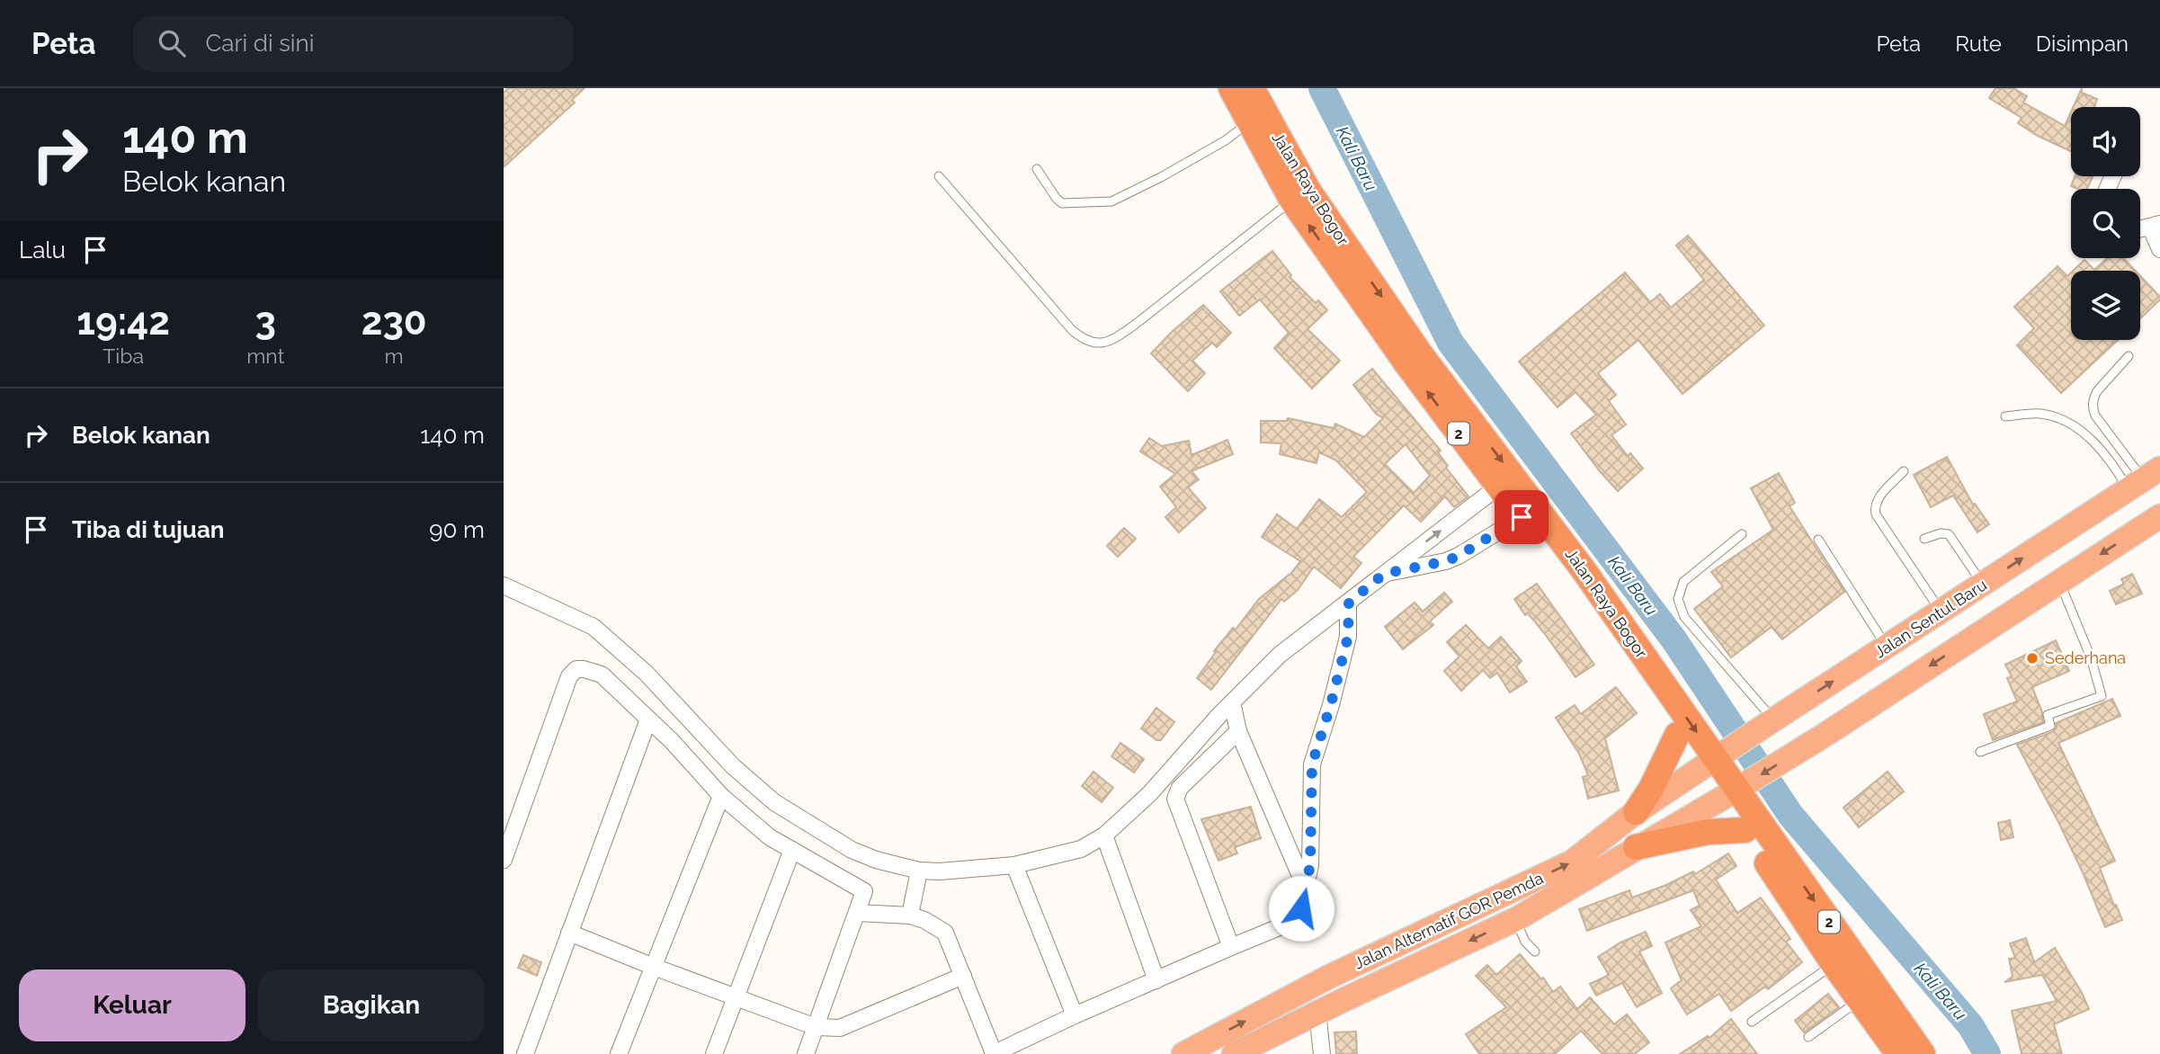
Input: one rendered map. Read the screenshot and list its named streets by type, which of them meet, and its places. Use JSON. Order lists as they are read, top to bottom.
{
  "streets": {
    "highway": ["Jalan Raya Bogor", "2"],
    "main road": ["Jalan Sentul Baru", "Jalan Alternatif GOR Pemda"]
  },
  "crossings": [
    ["Jalan Raya Bogor", "Jalan Sentul Baru"],
    ["Jalan Raya Bogor", "Jalan Alternatif GOR Pemda"],
    ["Jalan Sentul Baru", "Jalan Alternatif GOR Pemda"]
  ],
  "water": ["Kali Baru"],
  "places": ["Sederhana"],
  "page": {
    "header": "Peta",
    "search": "Cari di sini",
    "nav": ["Peta", "Rute", "Disimpan"],
    "turn": ["140 m", "Belok kanan"],
    "then": "Lalu",
    "eta": [
      "19:42",
      "Tiba",
      "3",
      "mnt",
      "230",
      "m"
    ],
    "list": [
      {
        "name": "Belok kanan",
        "value": "140 m"
      },
      {
        "name": "Tiba di tujuan",
        "value": "90 m"
      }
    ],
    "buttons": ["Keluar", "Bagikan"]
  }
}
